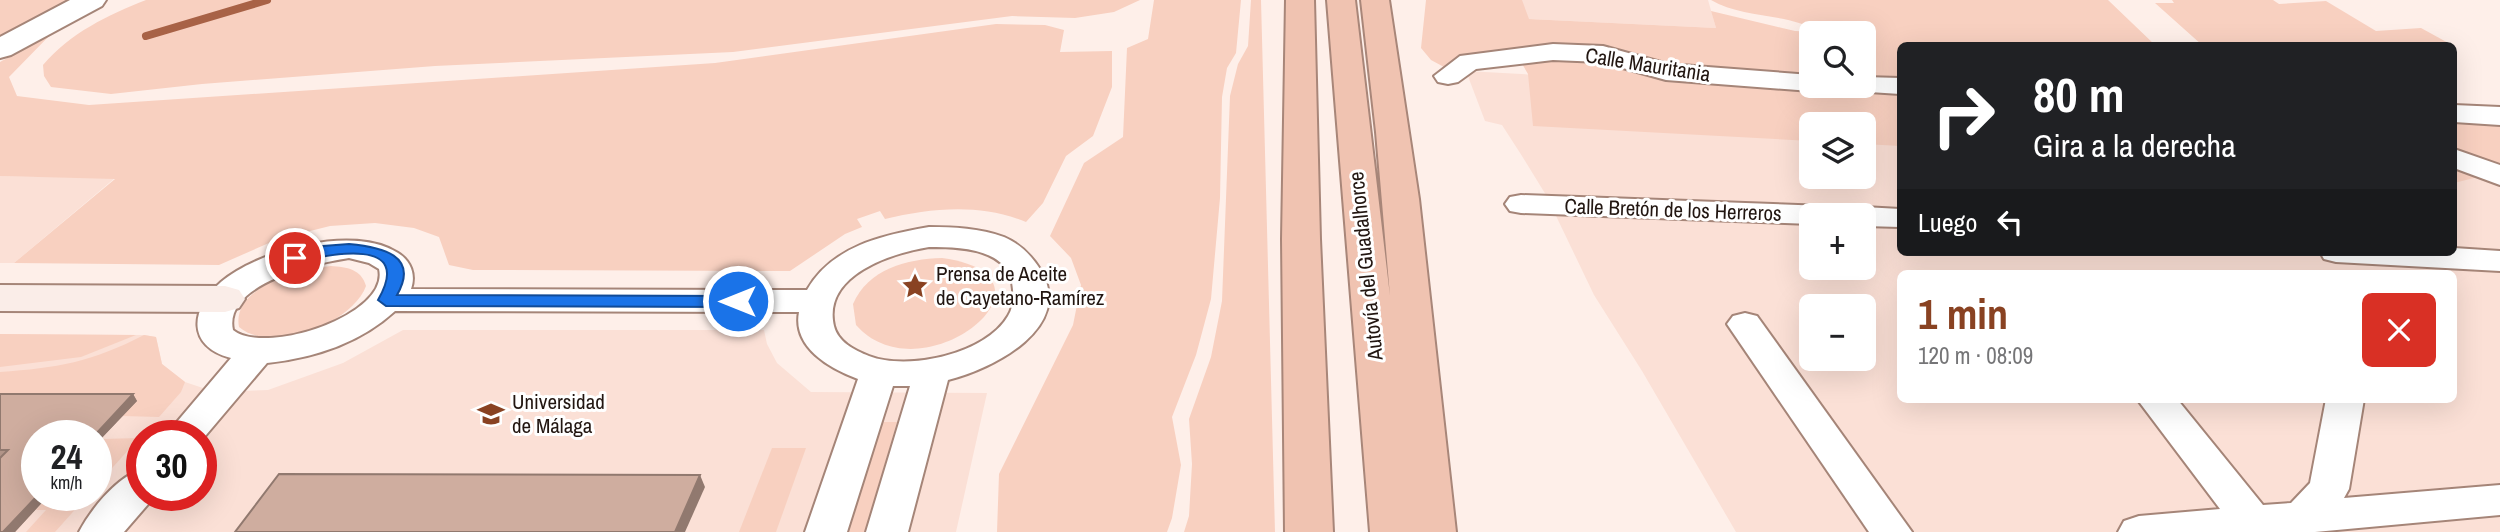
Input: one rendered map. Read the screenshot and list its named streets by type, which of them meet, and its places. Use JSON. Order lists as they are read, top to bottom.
{
  "streets": {
    "highway": ["Autovía del Guadalhorce"],
    "street": ["Calle Mauritania", "Calle Bretón de los Herreros"]
  },
  "places": {
    "place": ["Prensa de Aceite de Cayetano-Ramírez"],
    "school or university": ["Universidad de Málaga"]
  },
  "page": {
    "map_buttons": ["+", "−"],
    "turn": ["80 m", "Gira a la derecha"],
    "then": "Luego",
    "heading": ["1 min", "120 m · 08:09"],
    "speed": "24 km/h",
    "limit": "30"
  }
}
